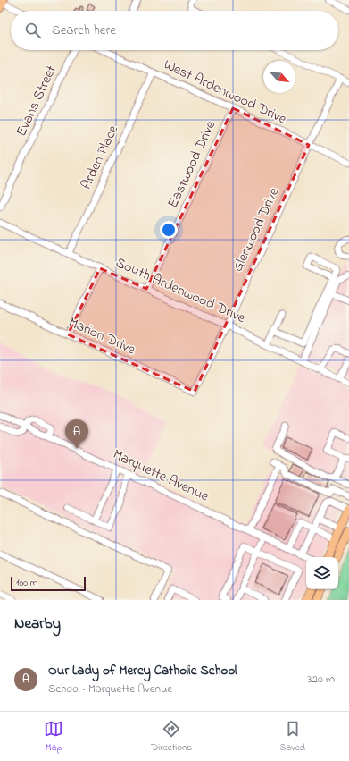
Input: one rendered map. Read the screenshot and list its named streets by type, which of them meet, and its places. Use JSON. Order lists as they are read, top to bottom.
{
  "streets": {
    "street": [
      "West Ardenwood Drive",
      "Evans Street",
      "Arden Place",
      "Eastwood Drive",
      "Glenwood Drive",
      "South Ardenwood Drive",
      "Marion Drive",
      "Marquette Avenue"
    ]
  },
  "crossings": [
    ["West Ardenwood Drive", "Arden Place"],
    ["West Ardenwood Drive", "Eastwood Drive"],
    ["West Ardenwood Drive", "Glenwood Drive"],
    ["Arden Place", "South Ardenwood Drive"],
    ["Eastwood Drive", "South Ardenwood Drive"],
    ["Glenwood Drive", "South Ardenwood Drive"],
    ["Glenwood Drive", "Marion Drive"]
  ],
  "scale_bar": "100 m",
  "north": "bottom right",
  "page": {
    "search": "Search here",
    "pins": "A",
    "scale": "100 m",
    "heading": "Nearby",
    "list": [
      {
        "mark": "A",
        "name": "Our Lady of Mercy Catholic School",
        "note": "School · Marquette Avenue",
        "value": "320 m"
      }
    ],
    "nav": ["Map", "Directions", "Saved"]
  }
}
